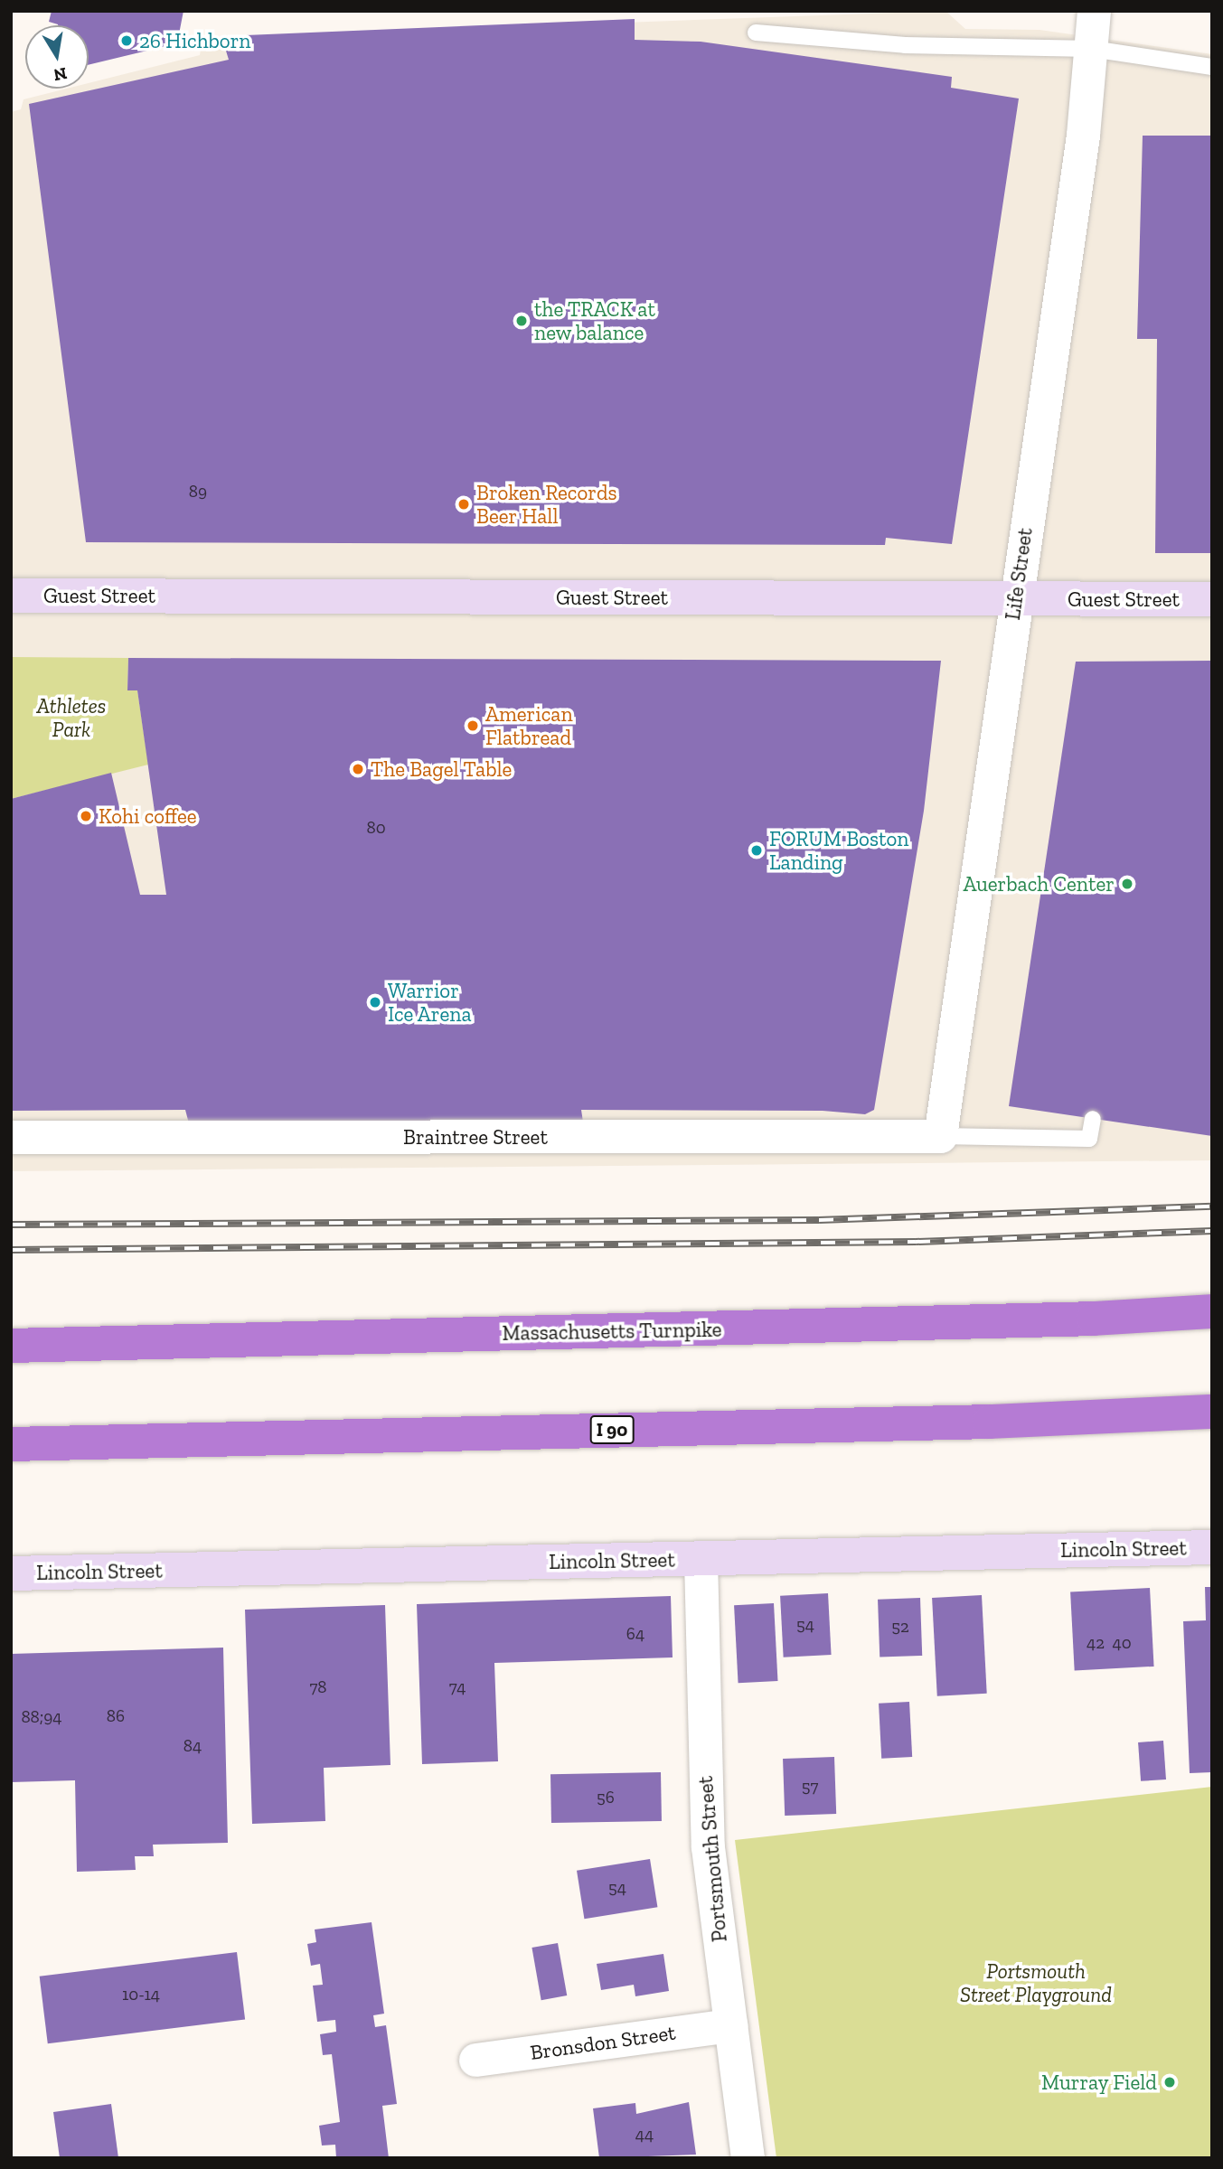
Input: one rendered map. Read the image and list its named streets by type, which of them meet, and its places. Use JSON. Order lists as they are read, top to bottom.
{
  "streets": {
    "highway": ["Massachusetts Turnpike", "I 90"],
    "street": [
      "Life Street",
      "Guest Street",
      "Braintree Street",
      "Lincoln Street",
      "Portsmouth Street",
      "Bronsdon Street"
    ]
  },
  "crossings": [
    ["Life Street", "Guest Street"],
    ["Life Street", "Braintree Street"],
    ["Lincoln Street", "Portsmouth Street"],
    ["Portsmouth Street", "Bronsdon Street"]
  ],
  "parks": ["Athletes Park", "Portsmouth Street Playground"],
  "places": [
    "26 Hichborn",
    "the TRACK at new balance",
    "Broken Records Beer Hall",
    "American Flatbread",
    "The Bagel Table",
    "Kohi coffee",
    "FORUM Boston Landing",
    "Auerbach Center",
    "Warrior Ice Arena",
    "Murray Field"
  ],
  "house_numbers": [
    "89",
    "80",
    "54",
    "52",
    "64",
    "42",
    "40",
    "78",
    "74",
    "86",
    "88;94",
    "84",
    "57",
    "56",
    "54",
    "10-14",
    "44"
  ],
  "north": "bottom"
}
